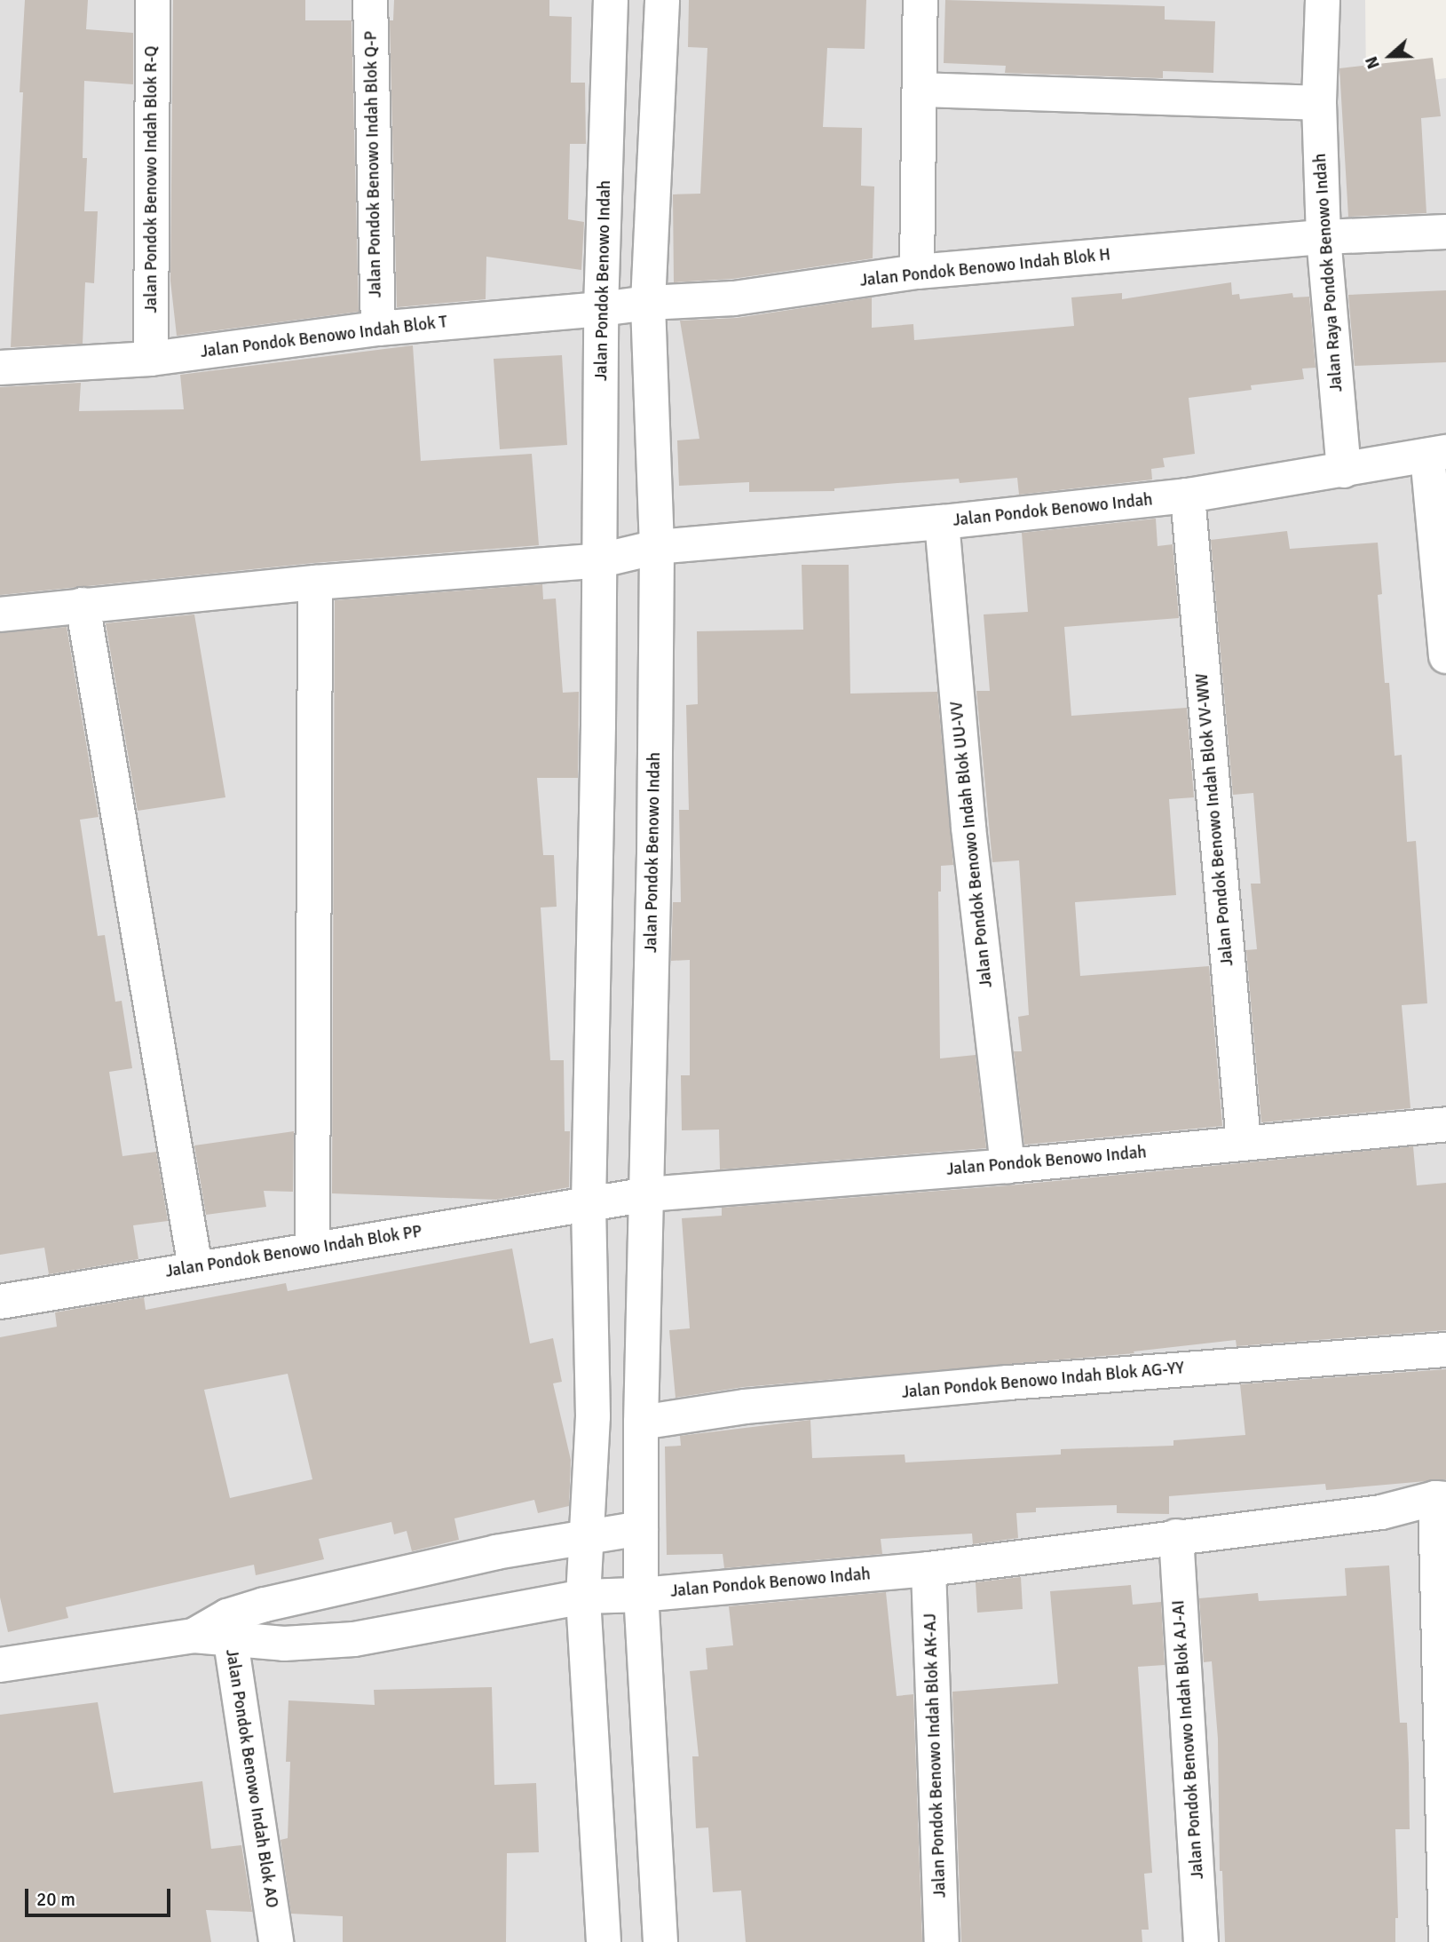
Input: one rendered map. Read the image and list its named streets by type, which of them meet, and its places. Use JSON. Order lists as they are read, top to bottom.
{
  "streets": {
    "street": [
      "Jalan Pondok Benowo Indah Blok Q-P",
      "Jalan Pondok Benowo Indah Blok R-Q",
      "Jalan Pondok Benowo Indah Blok H",
      "Jalan Raya Pondok Benowo Indah",
      "Jalan Pondok Benowo Indah",
      "Jalan Pondok Benowo Indah Blok T",
      "Jalan Pondok Benowo Indah Blok VV-WW",
      "Jalan Pondok Benowo Indah Blok UU-VV",
      "Jalan Pondok Benowo Indah Blok PP",
      "Jalan Pondok Benowo Indah Blok AG-YY",
      "Jalan Pondok Benowo Indah Blok AJ-AI",
      "Jalan Pondok Benowo Indah Blok AK-AJ",
      "Jalan Pondok Benowo Indah Blok AO"
    ]
  },
  "crossings": [
    ["Jalan Pondok Benowo Indah Blok Q-P", "Jalan Pondok Benowo Indah Blok T"],
    ["Jalan Pondok Benowo Indah Blok R-Q", "Jalan Pondok Benowo Indah Blok T"],
    ["Jalan Pondok Benowo Indah Blok H", "Jalan Raya Pondok Benowo Indah"],
    ["Jalan Pondok Benowo Indah Blok H", "Jalan Pondok Benowo Indah"],
    ["Jalan Pondok Benowo Indah Blok H", "Jalan Pondok Benowo Indah Blok T"],
    ["Jalan Raya Pondok Benowo Indah", "Jalan Pondok Benowo Indah"],
    ["Jalan Pondok Benowo Indah", "Jalan Pondok Benowo Indah Blok T"],
    ["Jalan Pondok Benowo Indah", "Jalan Pondok Benowo Indah Blok VV-WW"],
    ["Jalan Pondok Benowo Indah", "Jalan Pondok Benowo Indah Blok UU-VV"],
    ["Jalan Pondok Benowo Indah", "Jalan Pondok Benowo Indah Blok PP"],
    ["Jalan Pondok Benowo Indah", "Jalan Pondok Benowo Indah Blok AG-YY"],
    ["Jalan Pondok Benowo Indah", "Jalan Pondok Benowo Indah Blok AJ-AI"],
    ["Jalan Pondok Benowo Indah", "Jalan Pondok Benowo Indah Blok AK-AJ"]
  ],
  "scale_bar": "20 m",
  "north": "left"
}
